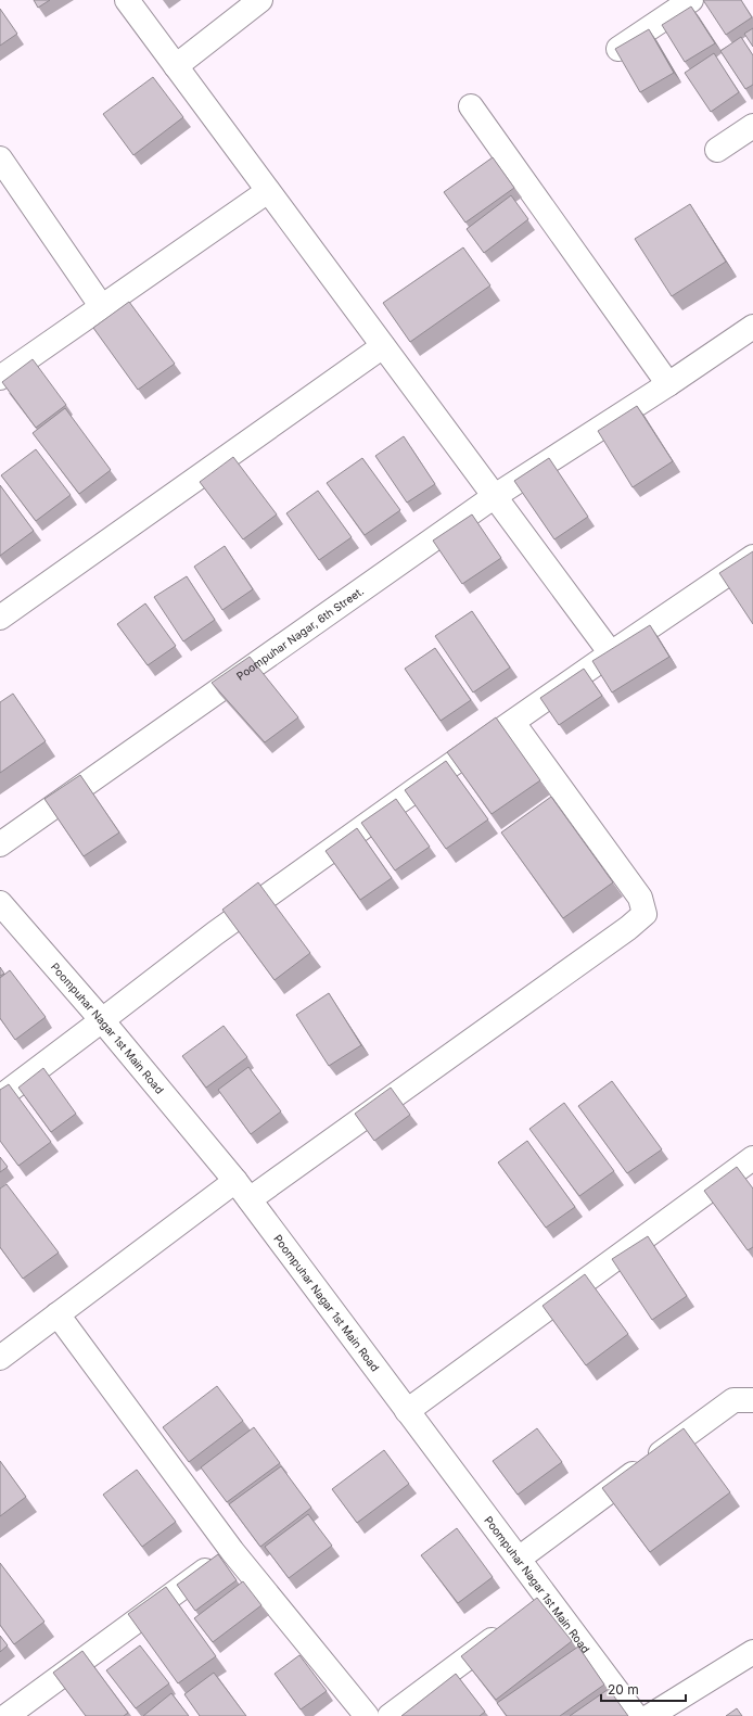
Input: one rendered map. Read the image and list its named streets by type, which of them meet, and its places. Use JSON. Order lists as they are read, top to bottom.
{
  "streets": {
    "street": ["Poompuhar Nagar, 6th Street.", "Poompuhar Nagar 1st Main Road"]
  },
  "scale_bar": "20 m"
}
